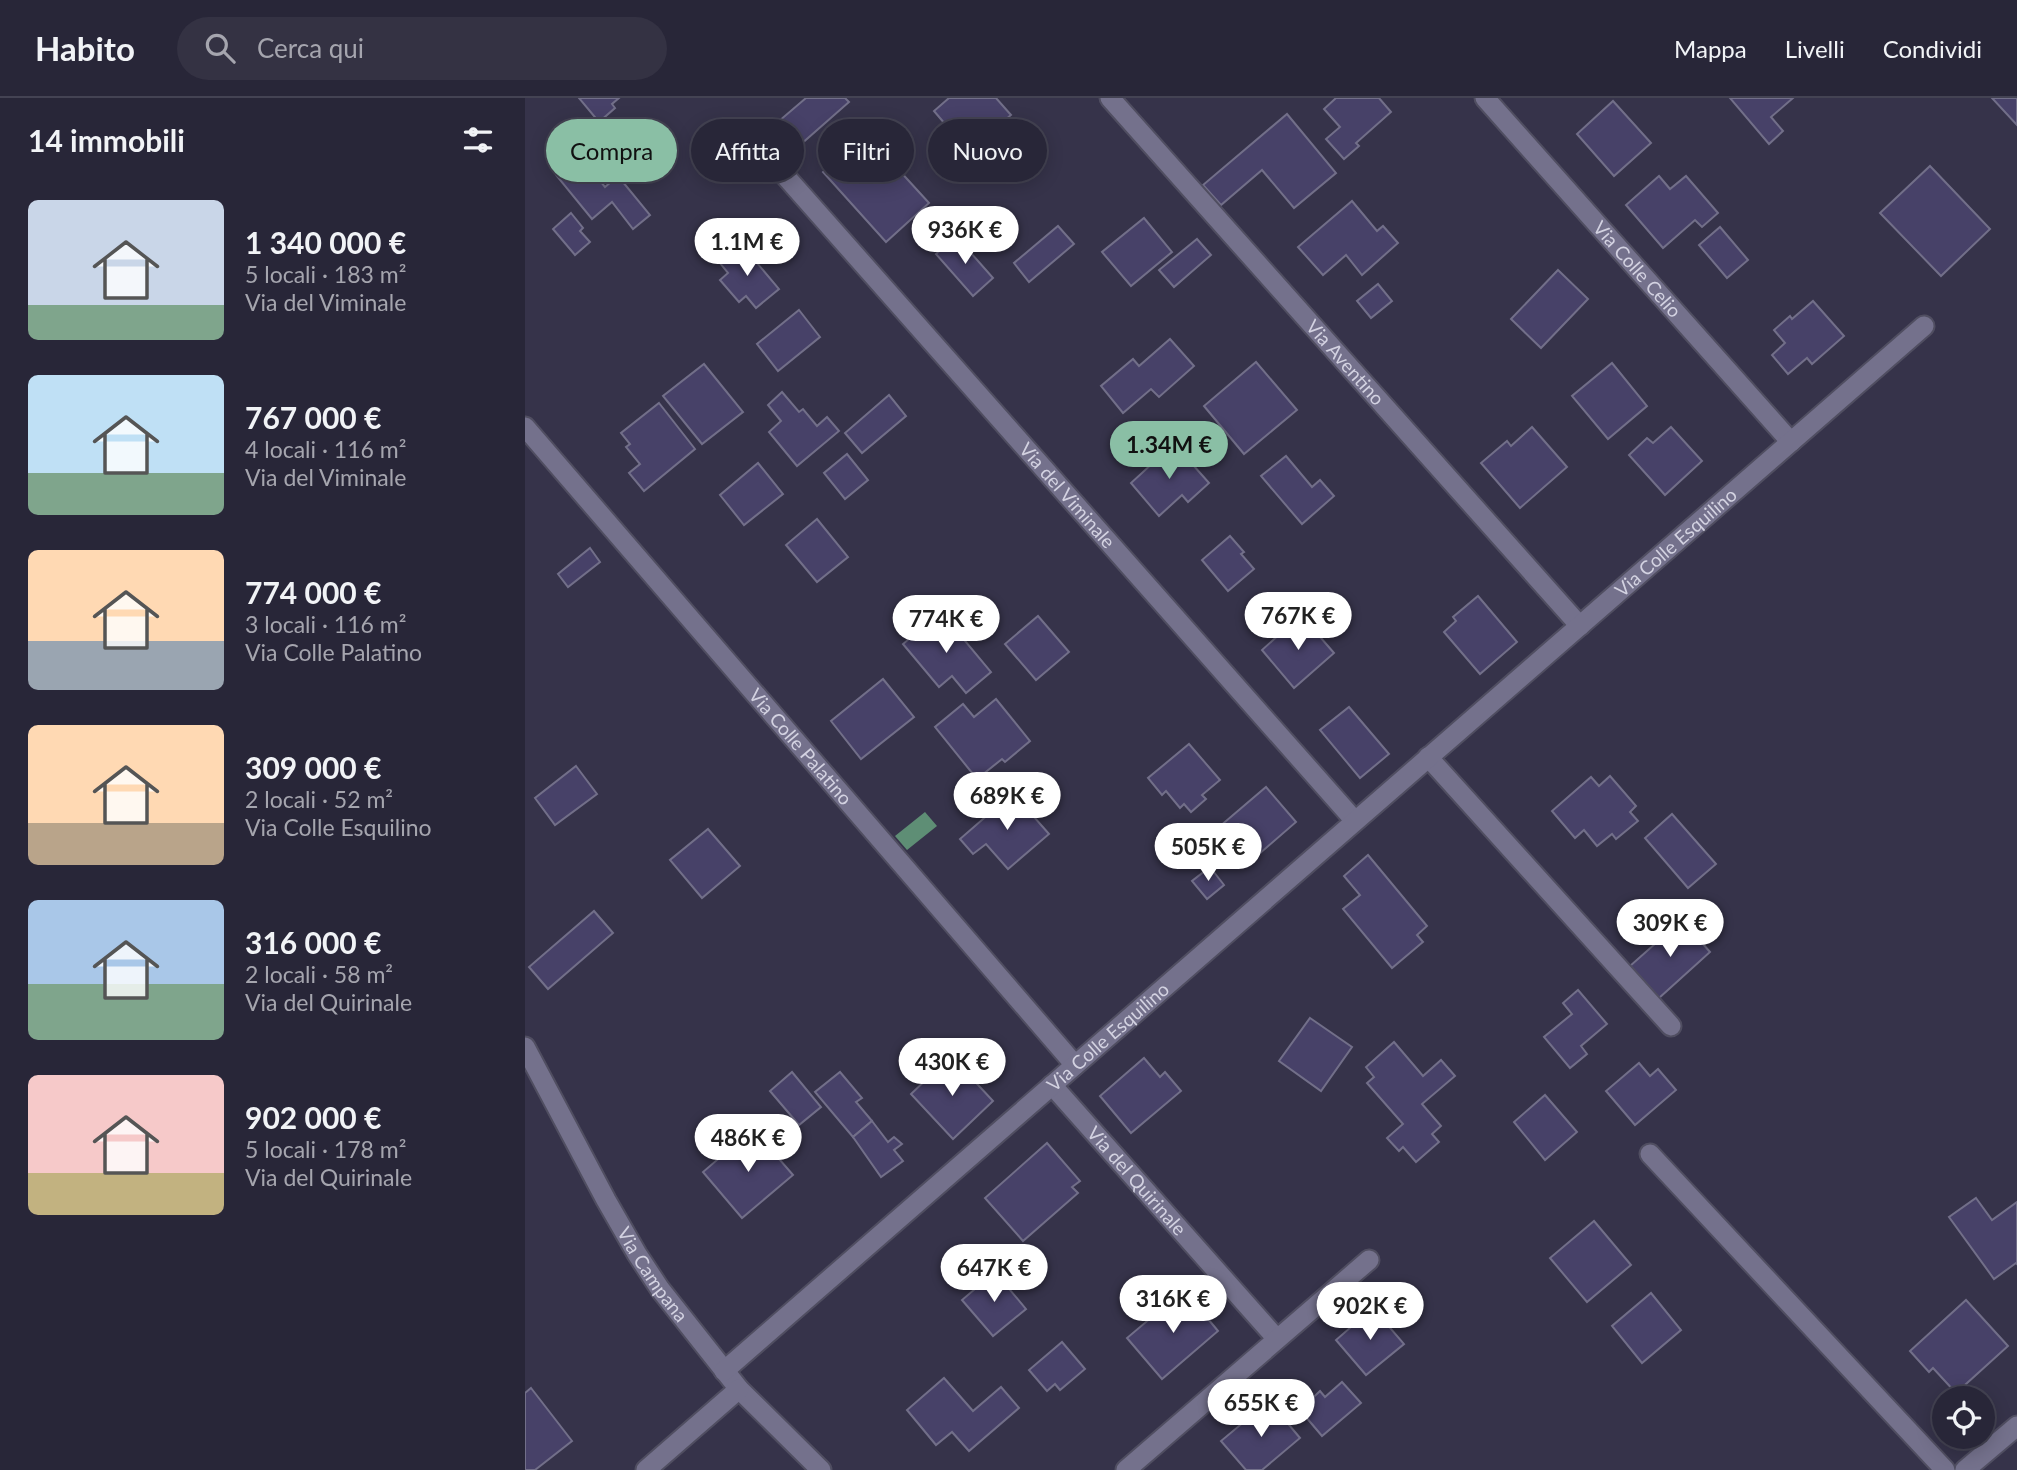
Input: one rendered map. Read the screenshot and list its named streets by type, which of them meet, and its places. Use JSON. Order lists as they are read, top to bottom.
{
  "streets": {
    "street": [
      "Via Colle Celio",
      "Via Aventino",
      "Via del Viminale",
      "Via Colle Esquilino",
      "Via Colle Palatino",
      "Via del Quirinale",
      "Via Campana"
    ]
  },
  "crossings": [
    ["Via Colle Celio", "Via Colle Esquilino"],
    ["Via Aventino", "Via Colle Esquilino"],
    ["Via del Viminale", "Via Colle Esquilino"],
    ["Via Colle Esquilino", "Via Colle Palatino"],
    ["Via Colle Esquilino", "Via del Quirinale"],
    ["Via Colle Esquilino", "Via Campana"]
  ],
  "page": {
    "header": "Habito",
    "search": "Cerca qui",
    "nav": ["Mappa", "Livelli", "Condividi"],
    "heading": "14 immobili",
    "chip": [
      "Compra",
      "Affitta",
      "Filtri",
      "Nuovo"
    ],
    "list": [
      {
        "name": "1 340 000 €",
        "note": "5 locali · 183 m² · Via del Viminale"
      },
      {
        "name": "767 000 €",
        "note": "4 locali · 116 m² · Via del Viminale"
      },
      {
        "name": "774 000 €",
        "note": "3 locali · 116 m² · Via Colle Palatino"
      },
      {
        "name": "309 000 €",
        "note": "2 locali · 52 m² · Via Colle Esquilino"
      },
      {
        "name": "316 000 €",
        "note": "2 locali · 58 m² · Via del Quirinale"
      },
      {
        "name": "902 000 €",
        "note": "5 locali · 178 m² · Via del Quirinale"
      }
    ],
    "price": [
      "936K €",
      "1.1M €",
      "1.34M €",
      "767K €",
      "774K €",
      "689K €",
      "505K €",
      "309K €",
      "430K €",
      "486K €",
      "647K €",
      "316K €",
      "902K €",
      "655K €"
    ]
  }
}
